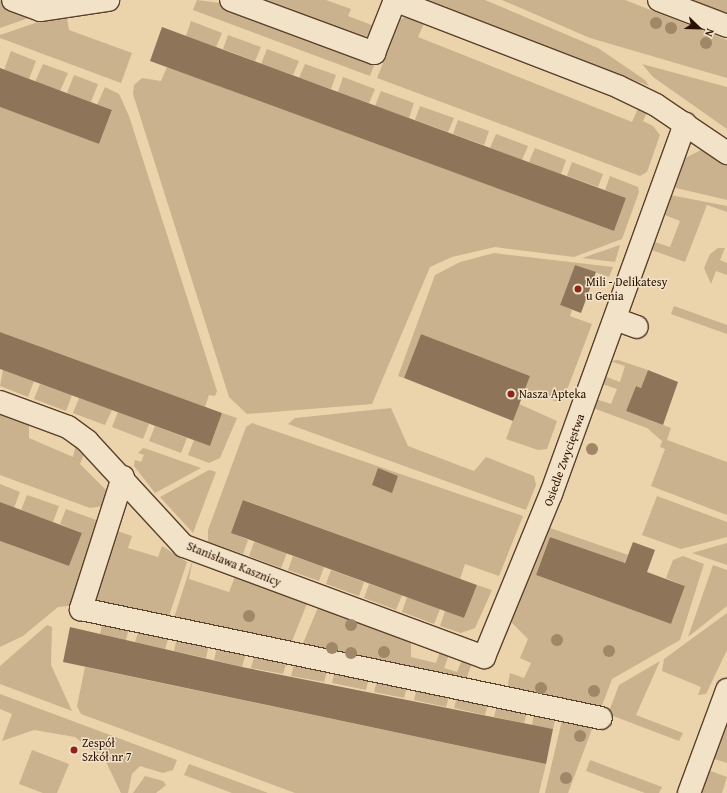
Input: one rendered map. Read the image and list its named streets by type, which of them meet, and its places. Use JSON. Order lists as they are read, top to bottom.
{
  "streets": {
    "street": ["Osiedle Zwycięstwa", "Stanisława Kasznicy"]
  },
  "crossings": [
    ["Osiedle Zwycięstwa", "Stanisława Kasznicy"]
  ],
  "places": ["Mili - Delikatesy u Genia", "Nasza Apteka", "Zespół Szkół nr 7"],
  "north": "bottom right"
}
